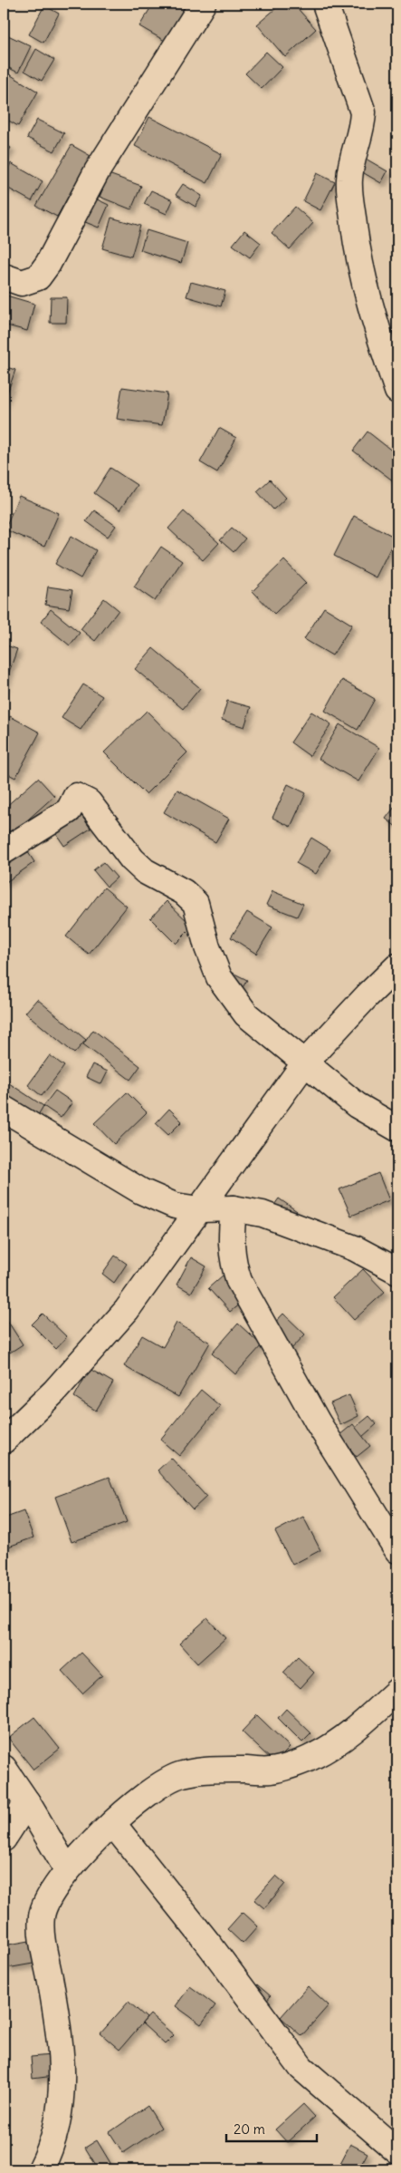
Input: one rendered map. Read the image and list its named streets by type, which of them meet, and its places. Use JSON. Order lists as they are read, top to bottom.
{
  "scale_bar": "20 m"
}
